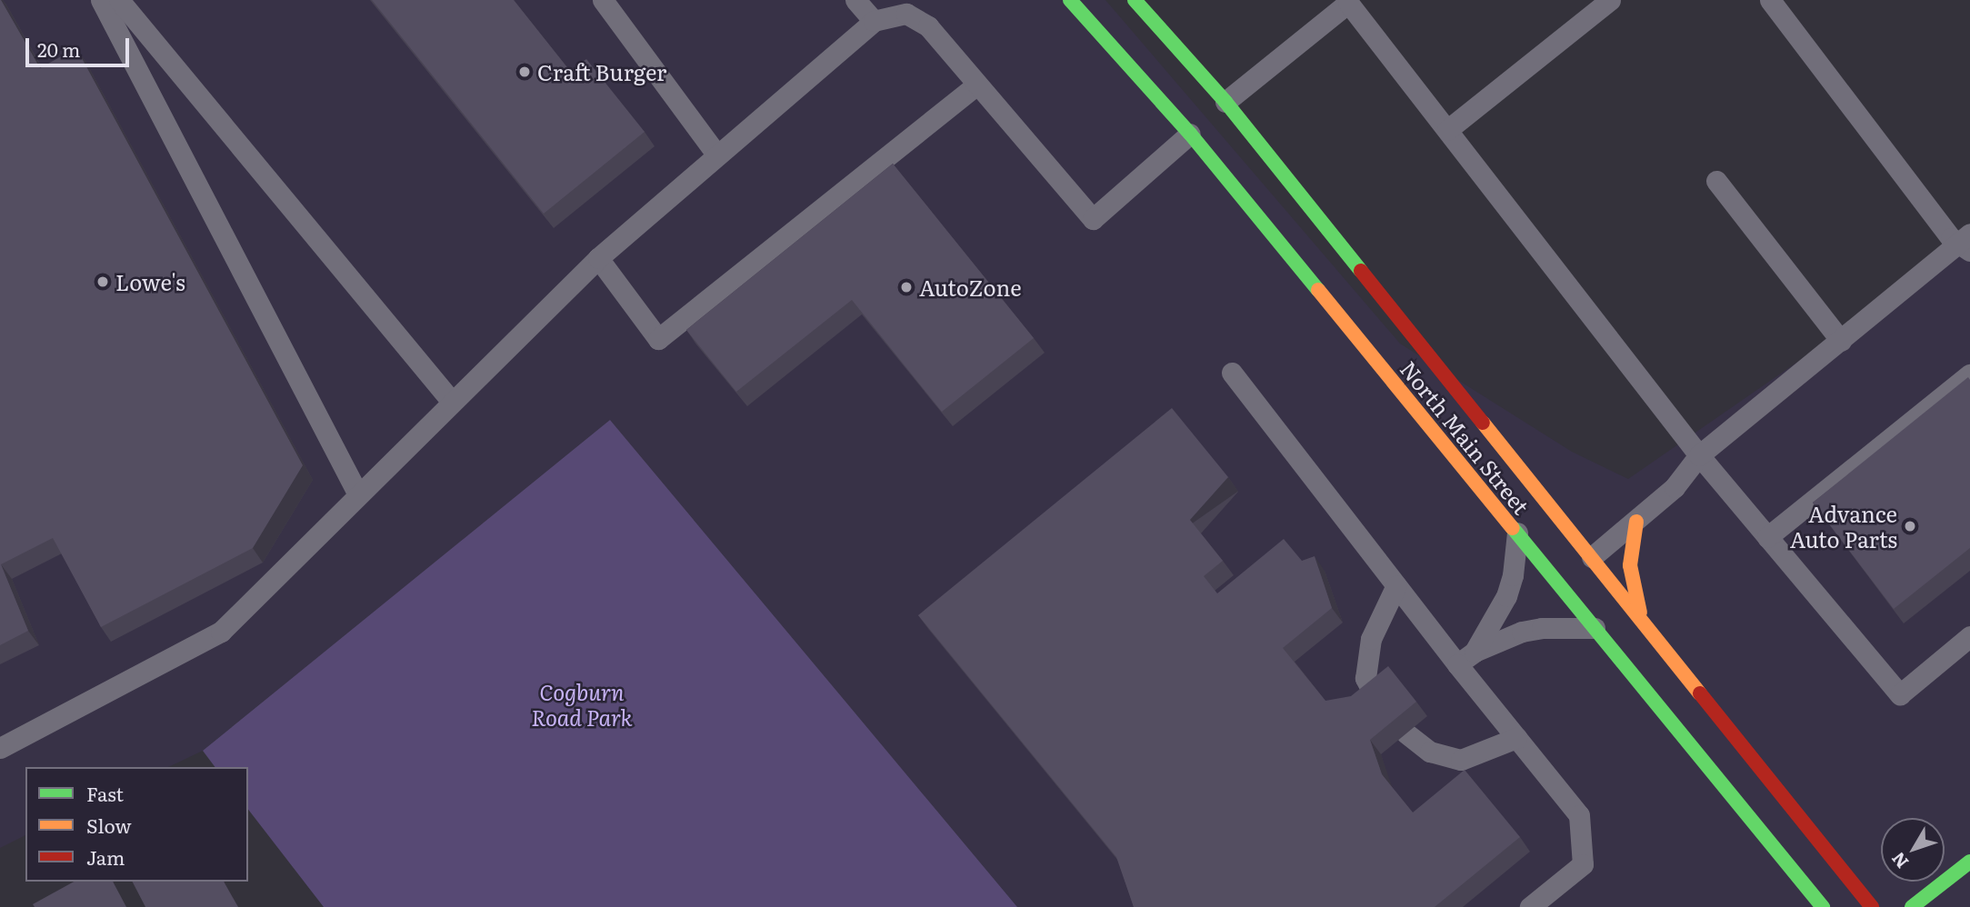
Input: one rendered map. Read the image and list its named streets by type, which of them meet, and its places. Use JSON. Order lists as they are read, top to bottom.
{
  "streets": {
    "main road": ["North Main Street"]
  },
  "parks": ["Cogburn Road Park"],
  "places": [
    "Craft Burger",
    "Lowe's",
    "AutoZone",
    "Advance Auto Parts"
  ],
  "legend": ["Fast", "Slow", "Jam"],
  "scale_bar": "20 m",
  "north": "bottom left"
}
